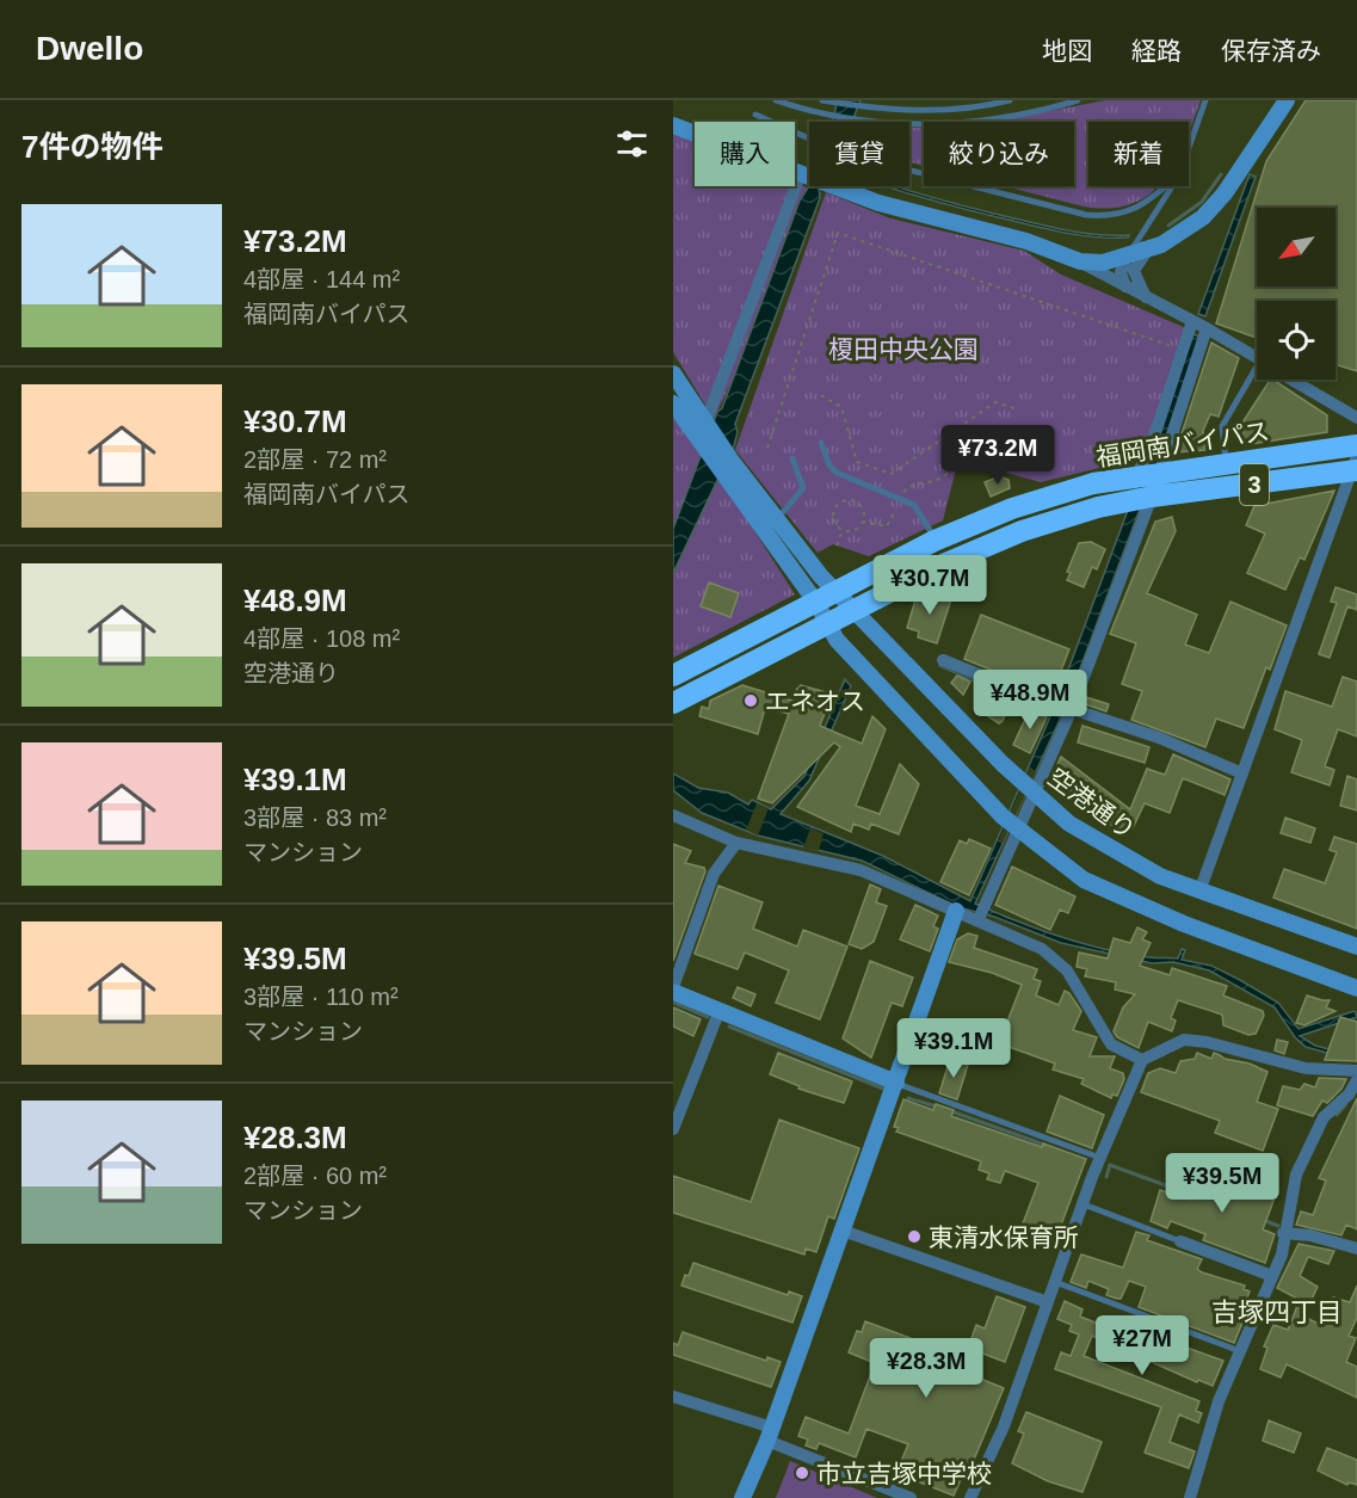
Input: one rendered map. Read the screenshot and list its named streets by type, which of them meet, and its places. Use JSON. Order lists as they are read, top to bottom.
{
  "streets": {
    "highway": ["福岡南バイパス", "3"],
    "street": ["空港通り"]
  },
  "crossings": [
    ["福岡南バイパス", "空港通り"]
  ],
  "districts": ["吉塚四丁目"],
  "parks": ["榎田中央公園"],
  "places": ["エネオス", "東清水保育所", "市立吉塚中学校"],
  "north": "bottom left",
  "page": {
    "header": "Dwello",
    "nav": ["地図", "経路", "保存済み"],
    "heading": "7件の物件",
    "chip": [
      "購入",
      "賃貸",
      "絞り込み",
      "新着"
    ],
    "list": [
      {
        "name": "¥73.2M",
        "note": "4部屋 · 144 m² · 福岡南バイパス"
      },
      {
        "name": "¥30.7M",
        "note": "2部屋 · 72 m² · 福岡南バイパス"
      },
      {
        "name": "¥48.9M",
        "note": "4部屋 · 108 m² · 空港通り"
      },
      {
        "name": "¥39.1M",
        "note": "3部屋 · 83 m² · マンション"
      },
      {
        "name": "¥39.5M",
        "note": "3部屋 · 110 m² · マンション"
      },
      {
        "name": "¥28.3M",
        "note": "2部屋 · 60 m² · マンション"
      }
    ],
    "price": [
      "¥73.2M",
      "¥30.7M",
      "¥48.9M",
      "¥39.1M",
      "¥39.5M",
      "¥27M",
      "¥28.3M"
    ]
  }
}
